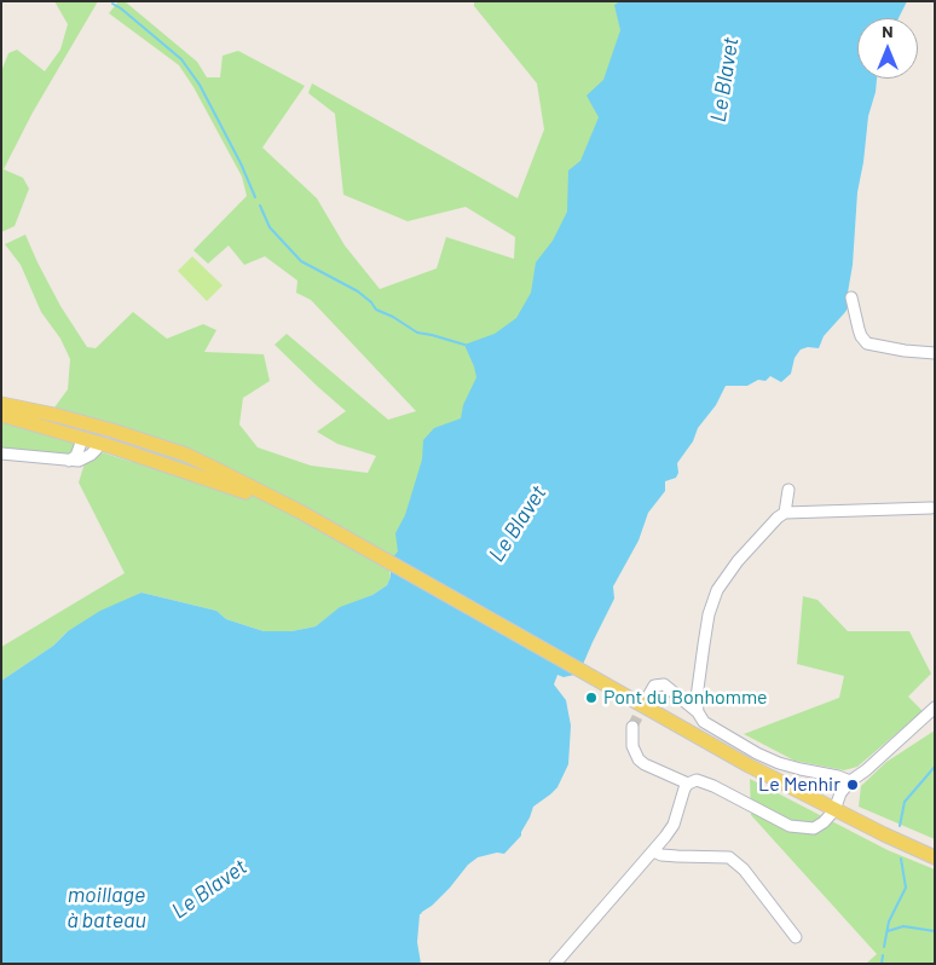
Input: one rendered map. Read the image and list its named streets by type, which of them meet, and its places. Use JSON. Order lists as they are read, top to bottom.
{
  "water": ["Le Blavet", "moillage à bateau"],
  "places": ["Pont du Bonhomme", "Le Menhir"],
  "north": "top"
}
